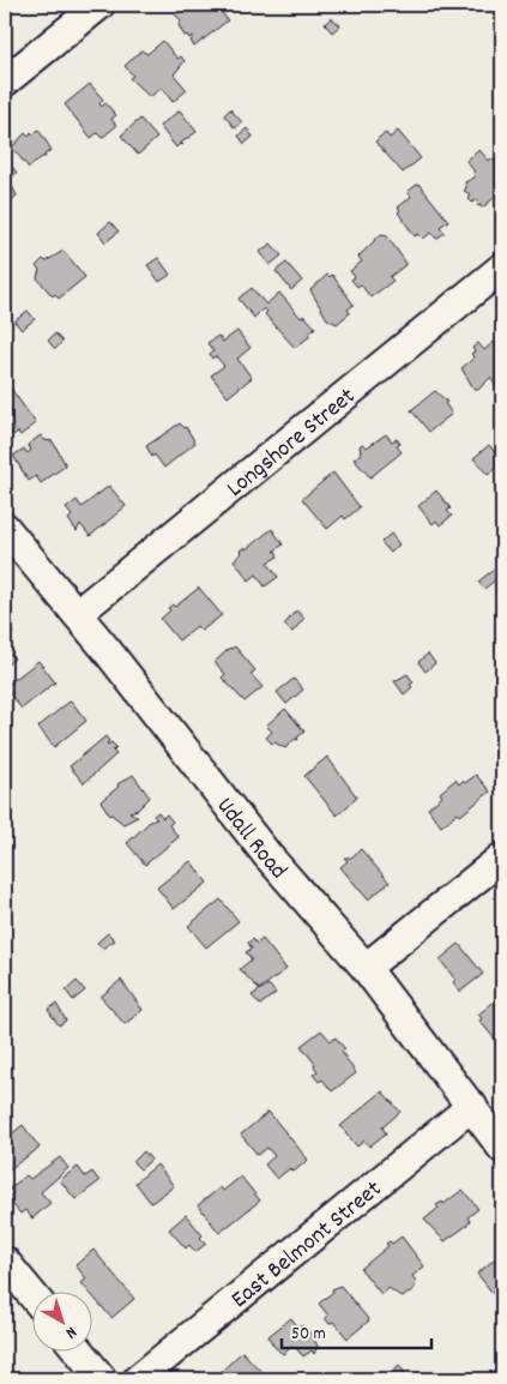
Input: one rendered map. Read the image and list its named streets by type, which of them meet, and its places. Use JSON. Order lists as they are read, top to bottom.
{
  "streets": {
    "street": ["Longshore Street", "Udall Road", "East Belmont Street"]
  },
  "crossings": [
    ["Longshore Street", "Udall Road"],
    ["Udall Road", "East Belmont Street"]
  ],
  "scale_bar": "50 m",
  "north": "bottom right"
}
